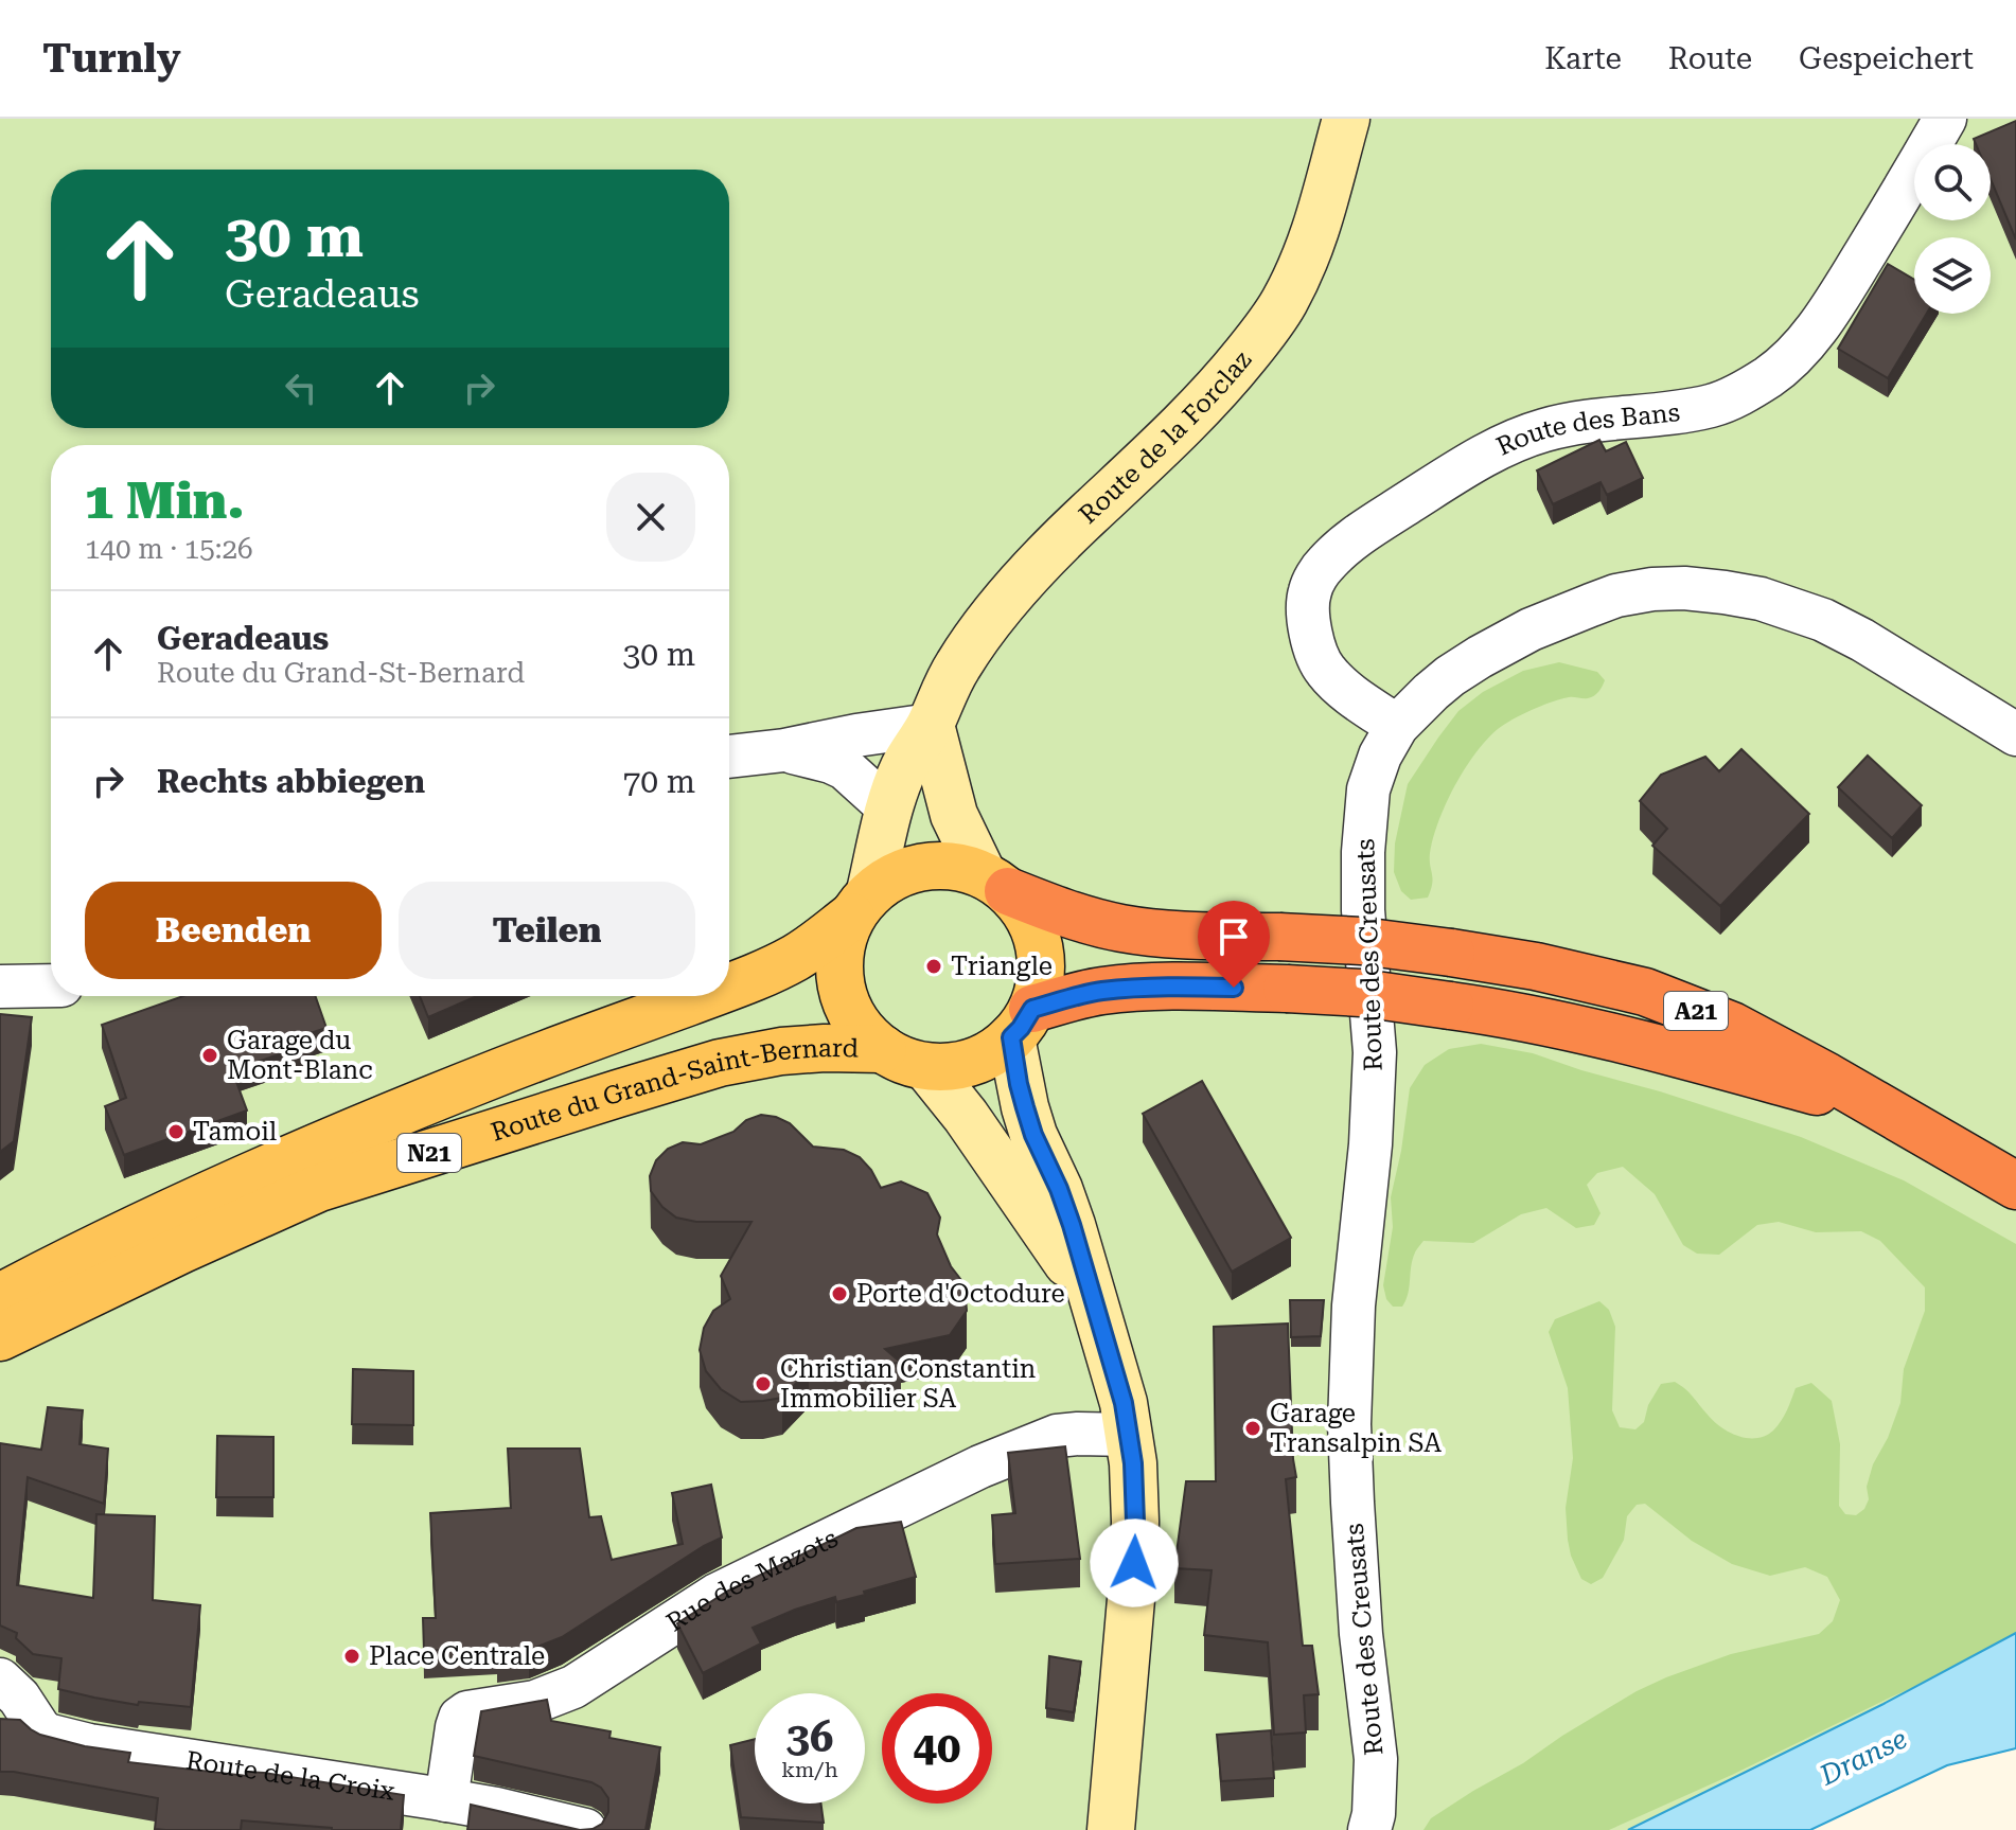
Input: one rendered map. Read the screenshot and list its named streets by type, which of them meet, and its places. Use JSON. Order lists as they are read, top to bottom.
{
  "streets": {
    "highway": ["A21"],
    "main road": ["Route de la Forclaz", "Route du Grand-Saint-Bernard", "N21"],
    "street": [
      "Route des Bans",
      "Route des Creusats",
      "Rue des Mazots",
      "Route de la Croix"
    ]
  },
  "crossings": [
    ["Route des Bans", "Route des Creusats"],
    ["Route de la Forclaz", "A21"],
    ["Route de la Forclaz", "Route du Grand-Saint-Bernard"],
    ["Route de la Forclaz", "N21"],
    ["A21", "Route du Grand-Saint-Bernard"],
    ["A21", "N21"],
    ["Route du Grand-Saint-Bernard", "N21"],
    ["Rue des Mazots", "Route de la Croix"]
  ],
  "water": ["Dranse"],
  "places": [
    "Triangle",
    "Garage du Mont-Blanc",
    "Tamoil",
    "Porte d'Octodure",
    "Christian Constantin Immobilier SA",
    "Garage Transalpin SA",
    "Place Centrale"
  ],
  "page": {
    "header": "Turnly",
    "nav": ["Karte", "Route", "Gespeichert"],
    "turn": ["30 m", "Geradeaus"],
    "heading": ["1 Min.", "140 m · 15:26"],
    "list": [
      {
        "name": "Geradeaus",
        "note": "Route du Grand-St-Bernard",
        "value": "30 m"
      },
      {
        "name": "Rechts abbiegen",
        "value": "70 m"
      }
    ],
    "buttons": ["Beenden", "Teilen"],
    "speed": "36 km/h",
    "limit": "40"
  }
}
